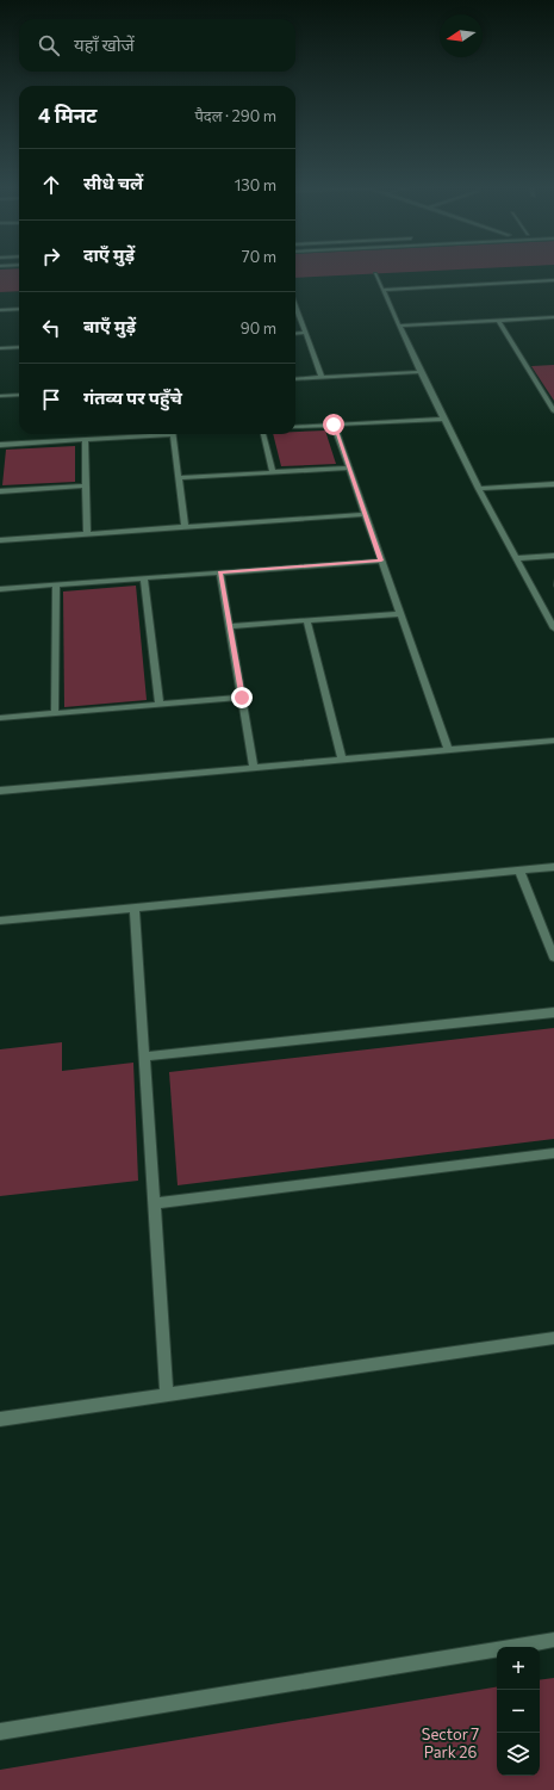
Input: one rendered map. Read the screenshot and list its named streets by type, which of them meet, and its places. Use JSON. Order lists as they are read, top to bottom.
{
  "parks": ["Sector 7 Park 26"],
  "north": "left",
  "page": {
    "search": "यहाँ खोजें",
    "heading": ["4 मिनट", "पैदल · 290 m"],
    "list": [
      ["सीधे चलें", "130 m"],
      ["दाएँ मुड़ें", "70 m"],
      ["बाएँ मुड़ें", "90 m"],
      "गंतव्य पर पहुँचे"
    ],
    "map_buttons": ["+", "−"]
  }
}
